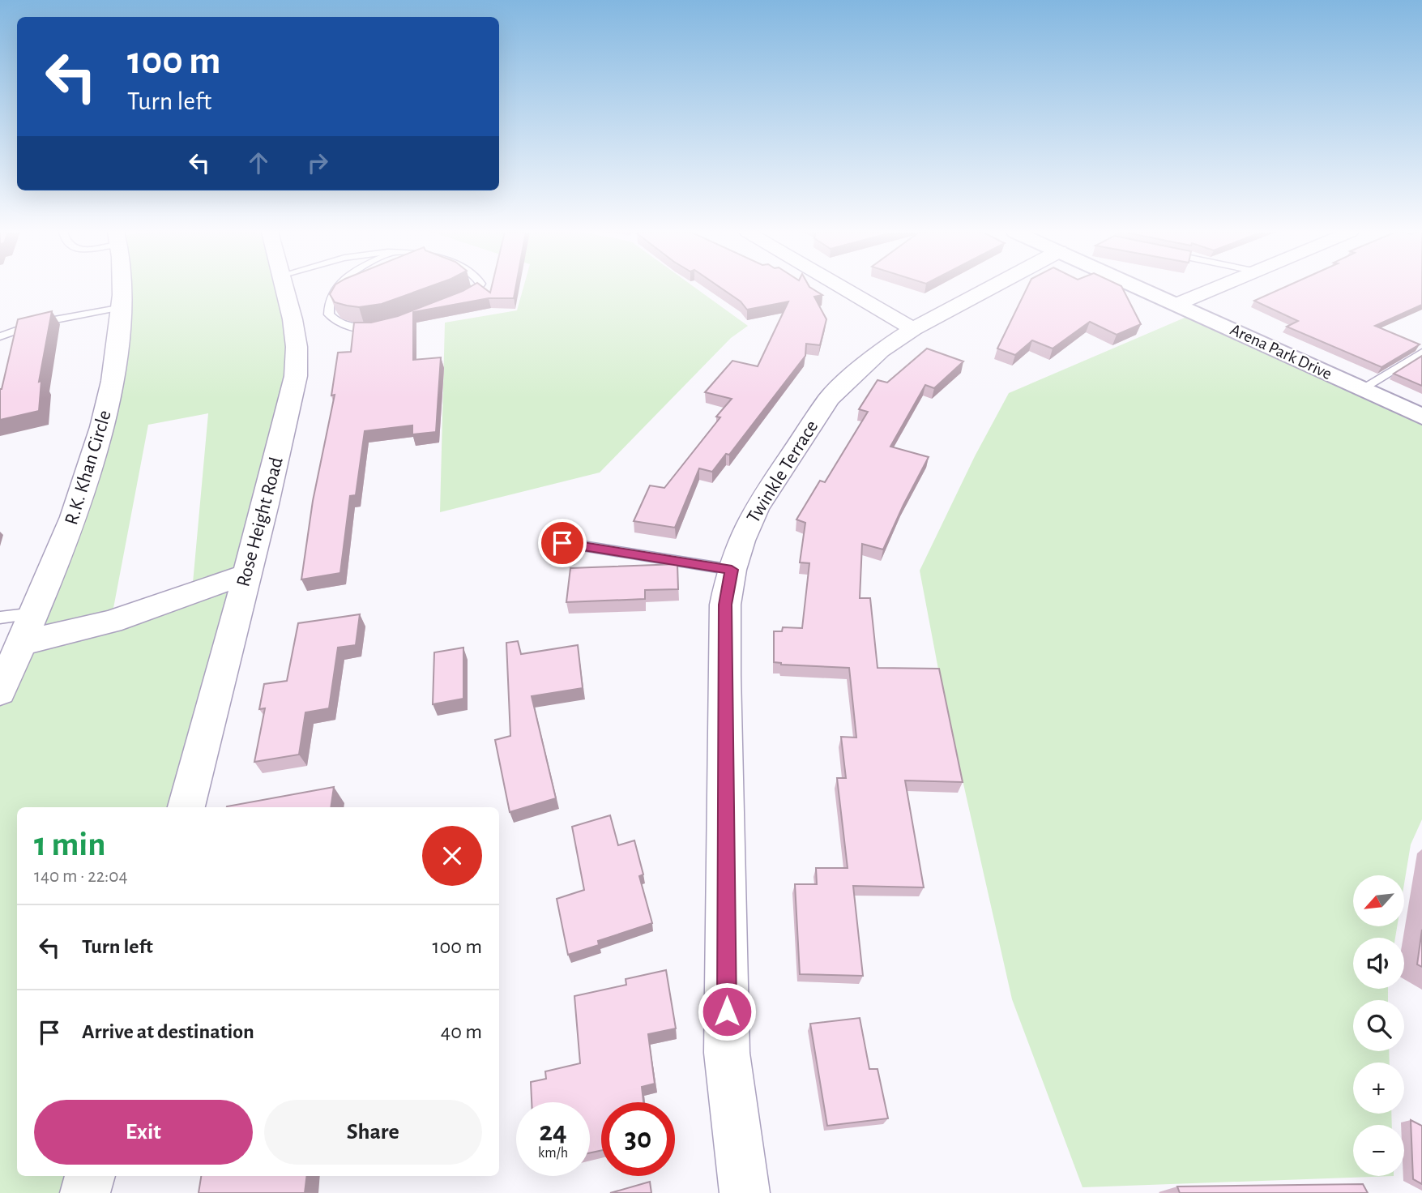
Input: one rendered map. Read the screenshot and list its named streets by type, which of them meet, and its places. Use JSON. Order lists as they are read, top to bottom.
{
  "streets": {
    "street": [
      "Arena Park Drive",
      "R.K. Khan Circle",
      "Twinkle Terrace",
      "Rose Height Road"
    ]
  },
  "north": "bottom left",
  "page": {
    "turn": ["100 m", "Turn left"],
    "heading": ["1 min", "140 m · 22:04"],
    "map_buttons": ["+", "−"],
    "list": [
      {
        "name": "Turn left",
        "value": "100 m"
      },
      {
        "name": "Arrive at destination",
        "value": "40 m"
      }
    ],
    "buttons": ["Exit", "Share"],
    "speed": "24 km/h",
    "limit": "30"
  }
}
